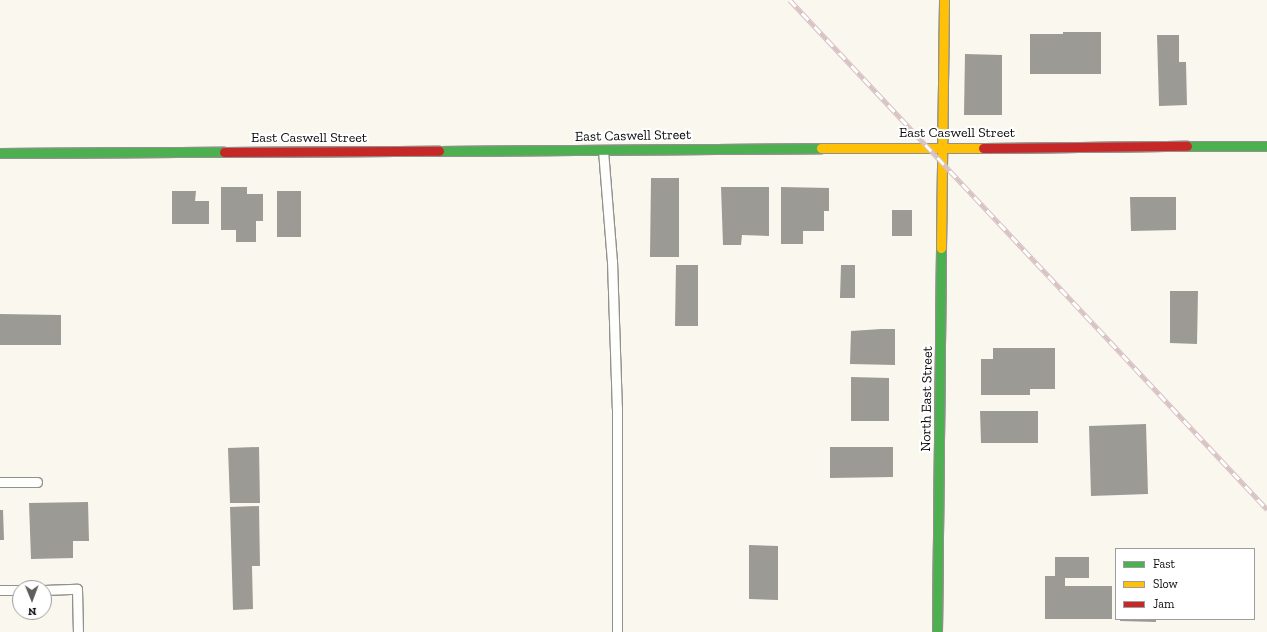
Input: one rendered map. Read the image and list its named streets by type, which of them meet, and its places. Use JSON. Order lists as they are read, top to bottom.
{
  "streets": {
    "street": ["East Caswell Street", "North East Street"]
  },
  "crossings": [
    ["East Caswell Street", "North East Street"]
  ],
  "legend": ["Fast", "Slow", "Jam"],
  "north": "bottom"
}
